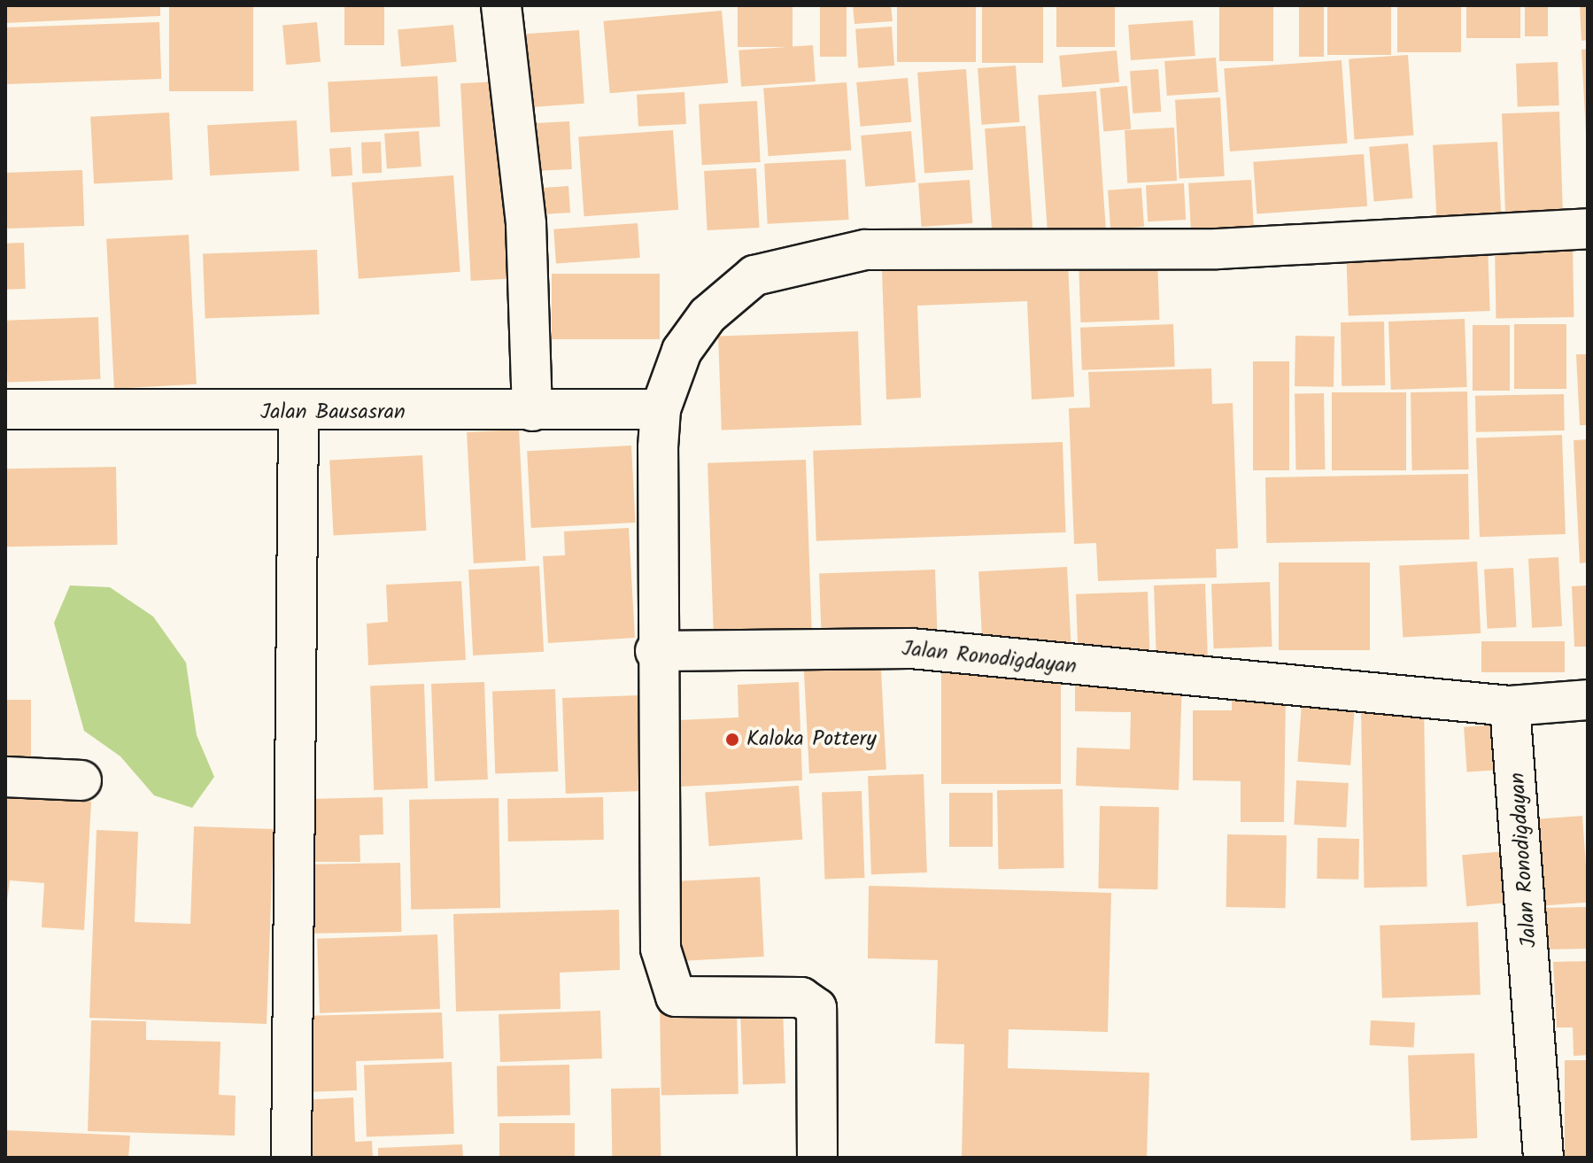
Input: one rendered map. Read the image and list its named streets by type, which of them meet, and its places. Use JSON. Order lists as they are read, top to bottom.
{
  "streets": {
    "street": ["Jalan Bausasran", "Jalan Ronodigdayan"]
  },
  "places": ["Kaloka Pottery"]
}
